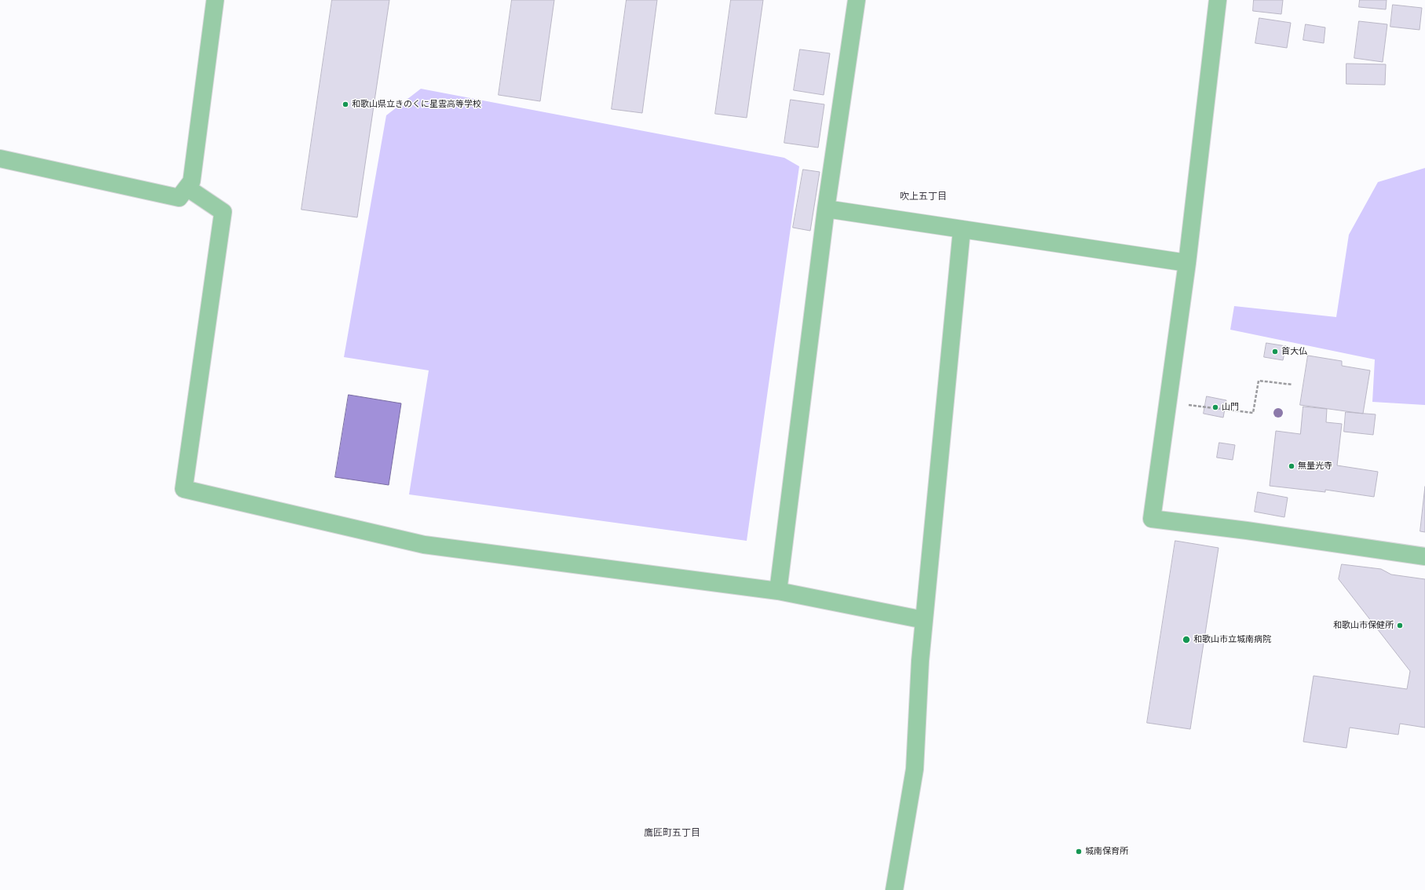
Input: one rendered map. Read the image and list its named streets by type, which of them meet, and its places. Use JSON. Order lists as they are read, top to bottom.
{
  "districts": ["吹上五丁目", "鷹匠町五丁目"],
  "places": [
    "和歌山県立きのくに星雲高等学校",
    "首大仏",
    "山門",
    "無量光寺",
    "和歌山市保健所",
    "和歌山市立城南病院",
    "城南保育所"
  ]
}
